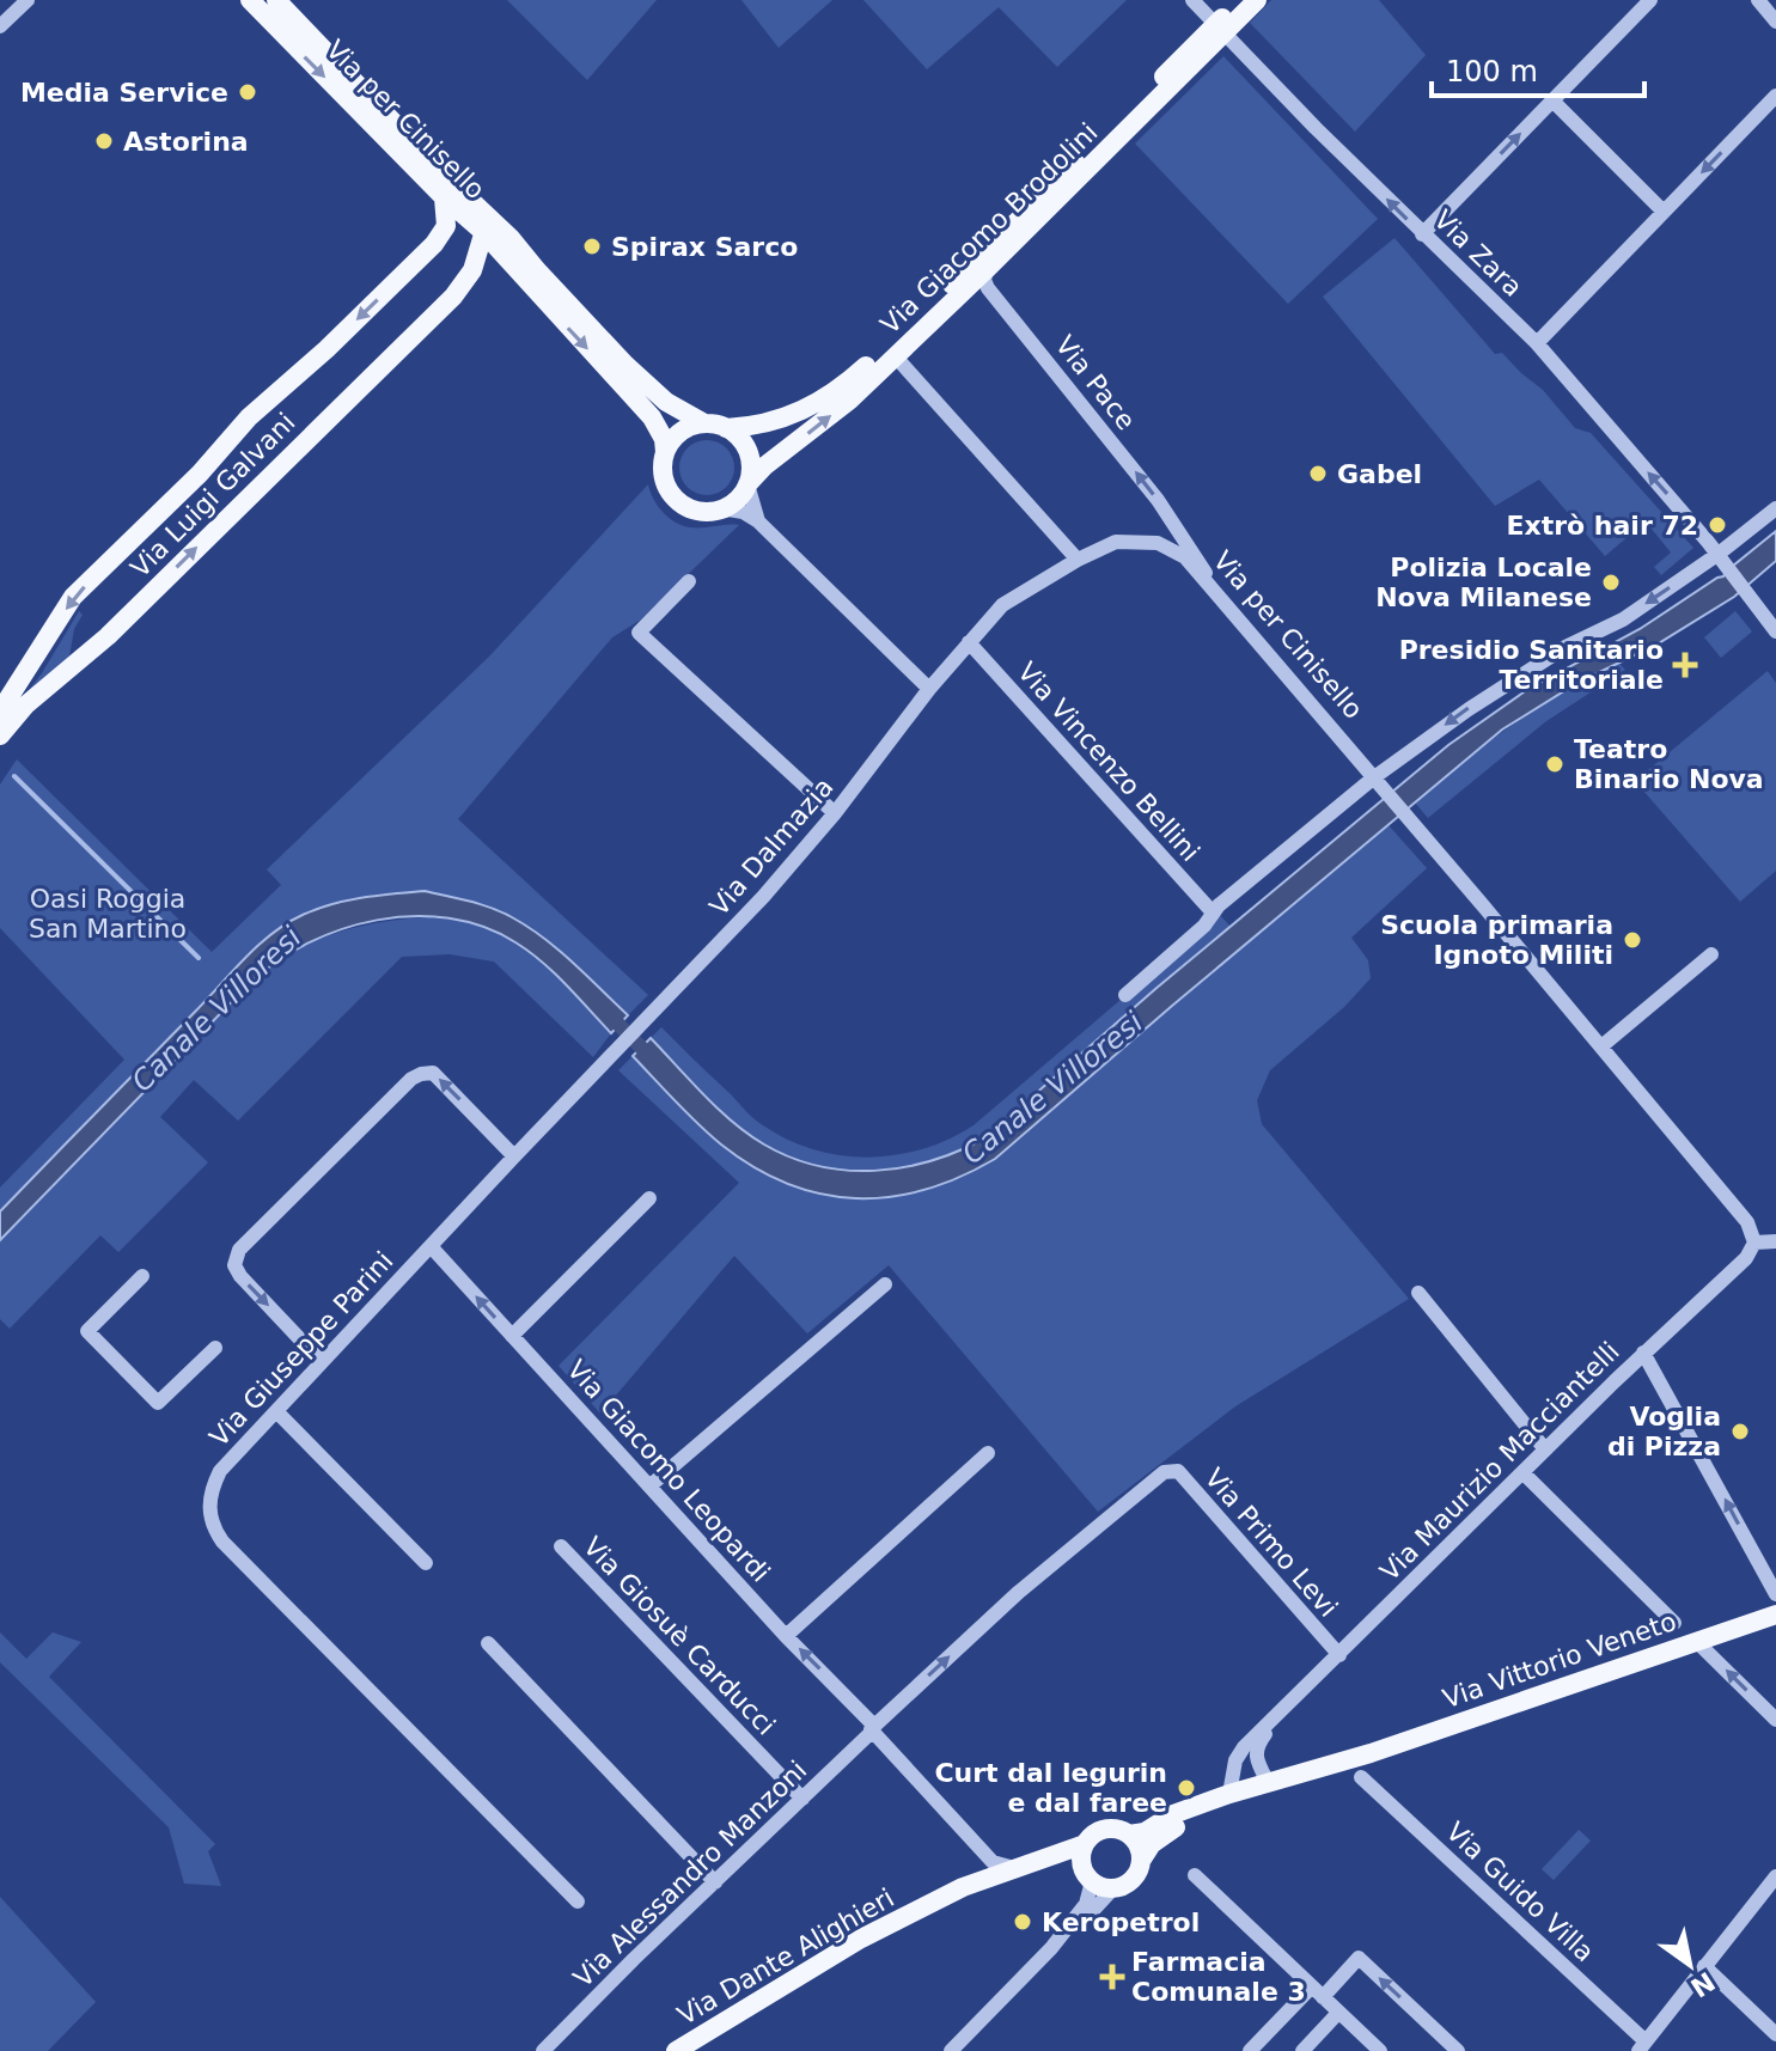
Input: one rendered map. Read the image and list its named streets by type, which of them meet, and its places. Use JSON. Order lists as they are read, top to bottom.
{
  "streets": {
    "main road": [
      "Via per Cinisello",
      "Via Giacomo Brodolini",
      "Via Luigi Galvani",
      "Via Vittorio Veneto",
      "Via Dante Alighieri"
    ],
    "street": [
      "Via Zara",
      "Via Pace",
      "Via Vincenzo Bellini",
      "Via Dalmazia",
      "Via Giuseppe Parini",
      "Via Maurizio Macciantelli",
      "Via Giacomo Leopardi",
      "Via Primo Levi",
      "Via Giosuè Carducci",
      "Via Alessandro Manzoni",
      "Via Guido Villa"
    ]
  },
  "crossings": [
    ["Via per Cinisello", "Via Giacomo Brodolini"],
    ["Via per Cinisello", "Via Pace"],
    ["Via per Cinisello", "Via Luigi Galvani"],
    ["Via per Cinisello", "Via Dalmazia"],
    ["Via per Cinisello", "Via Maurizio Macciantelli"],
    ["Via Giacomo Brodolini", "Via Zara"],
    ["Via Giacomo Brodolini", "Via Pace"],
    ["Via Dalmazia", "Via Giuseppe Parini"],
    ["Via Giuseppe Parini", "Via Giacomo Leopardi"],
    ["Via Maurizio Macciantelli", "Via Primo Levi"],
    ["Via Maurizio Macciantelli", "Via Vittorio Veneto"],
    ["Via Giacomo Leopardi", "Via Alessandro Manzoni"],
    ["Via Giacomo Leopardi", "Via Dante Alighieri"],
    ["Via Primo Levi", "Via Alessandro Manzoni"],
    ["Via Giosuè Carducci", "Via Alessandro Manzoni"],
    ["Via Vittorio Veneto", "Via Dante Alighieri"]
  ],
  "one_way": ["Via Zara"],
  "water": ["Canale Villoresi"],
  "parks": ["Oasi Roggia San Martino"],
  "places": {
    "other": [
      "Media Service",
      "Astorina",
      "Spirax Sarco",
      "Gabel",
      "Extrò hair 72",
      "Polizia Locale Nova Milanese",
      "Teatro Binario Nova",
      "Scuola primaria Ignoto Militi",
      "Voglia di Pizza",
      "Curt dal legurin e dal faree",
      "Keropetrol"
    ],
    "health": ["Presidio Sanitario Territoriale", "Farmacia Comunale 3"]
  },
  "scale_bar": "100 m",
  "north": "bottom right"
}
